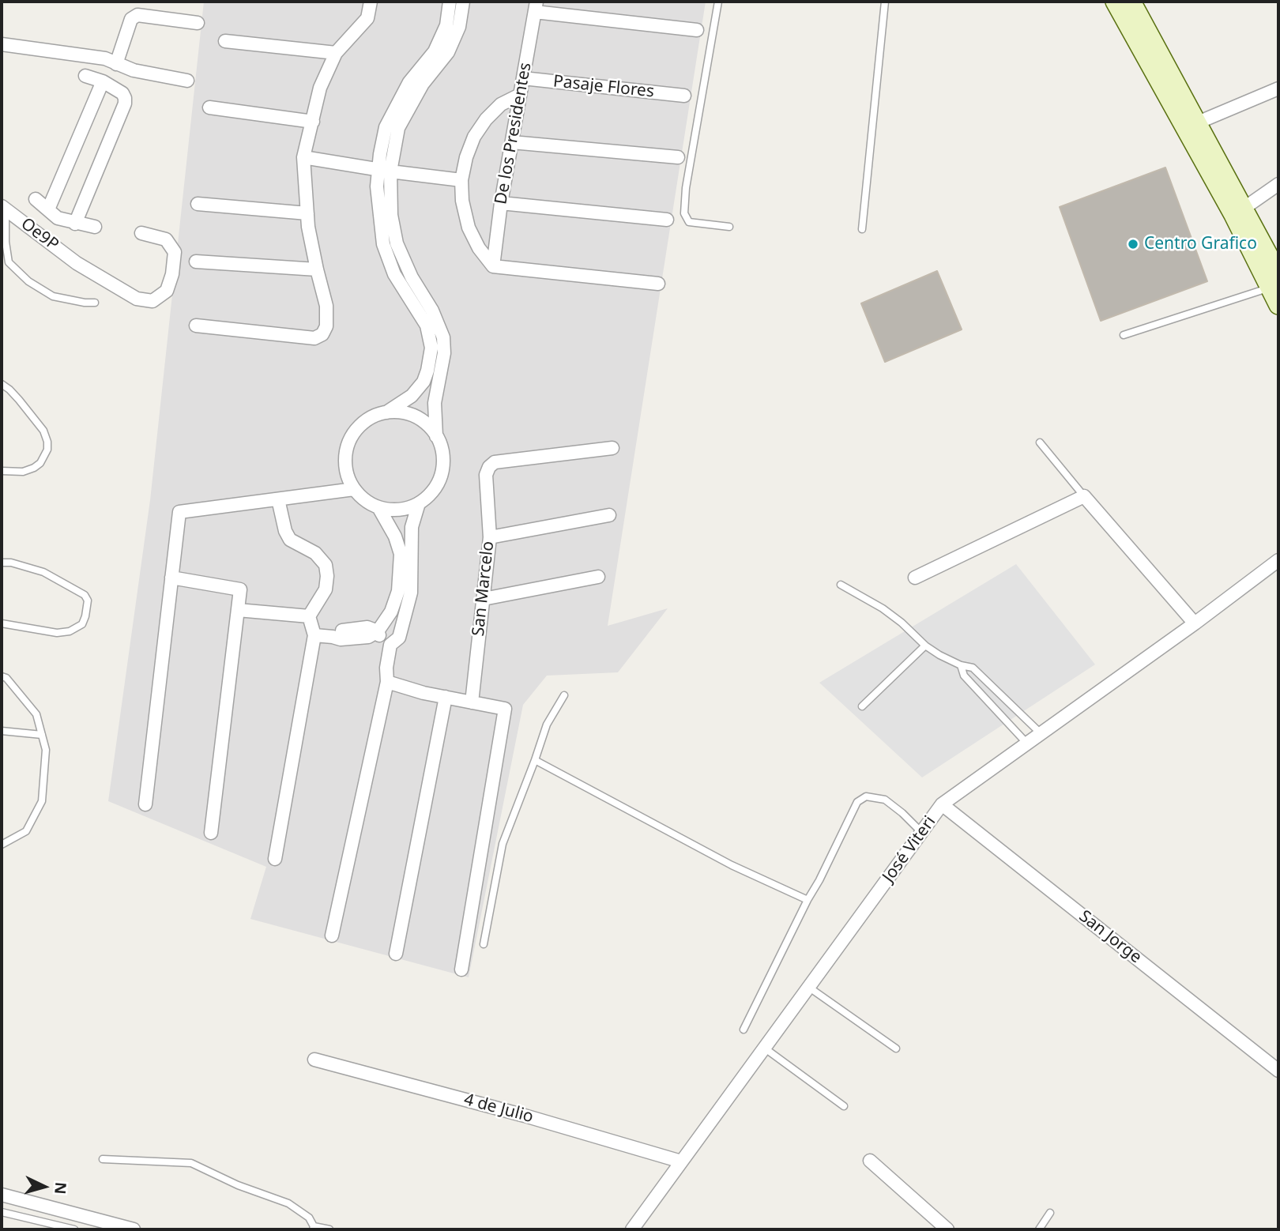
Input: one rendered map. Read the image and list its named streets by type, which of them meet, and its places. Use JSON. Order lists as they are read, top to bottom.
{
  "streets": {
    "street": [
      "Pasaje Flores",
      "De los Presidentes",
      "Oe9P",
      "San Marcelo",
      "José Viteri",
      "San Jorge",
      "4 de Julio"
    ]
  },
  "crossings": [
    ["Pasaje Flores", "De los Presidentes"],
    ["José Viteri", "San Jorge"],
    ["José Viteri", "4 de Julio"]
  ],
  "places": ["Centro Grafico"],
  "north": "right"
}
